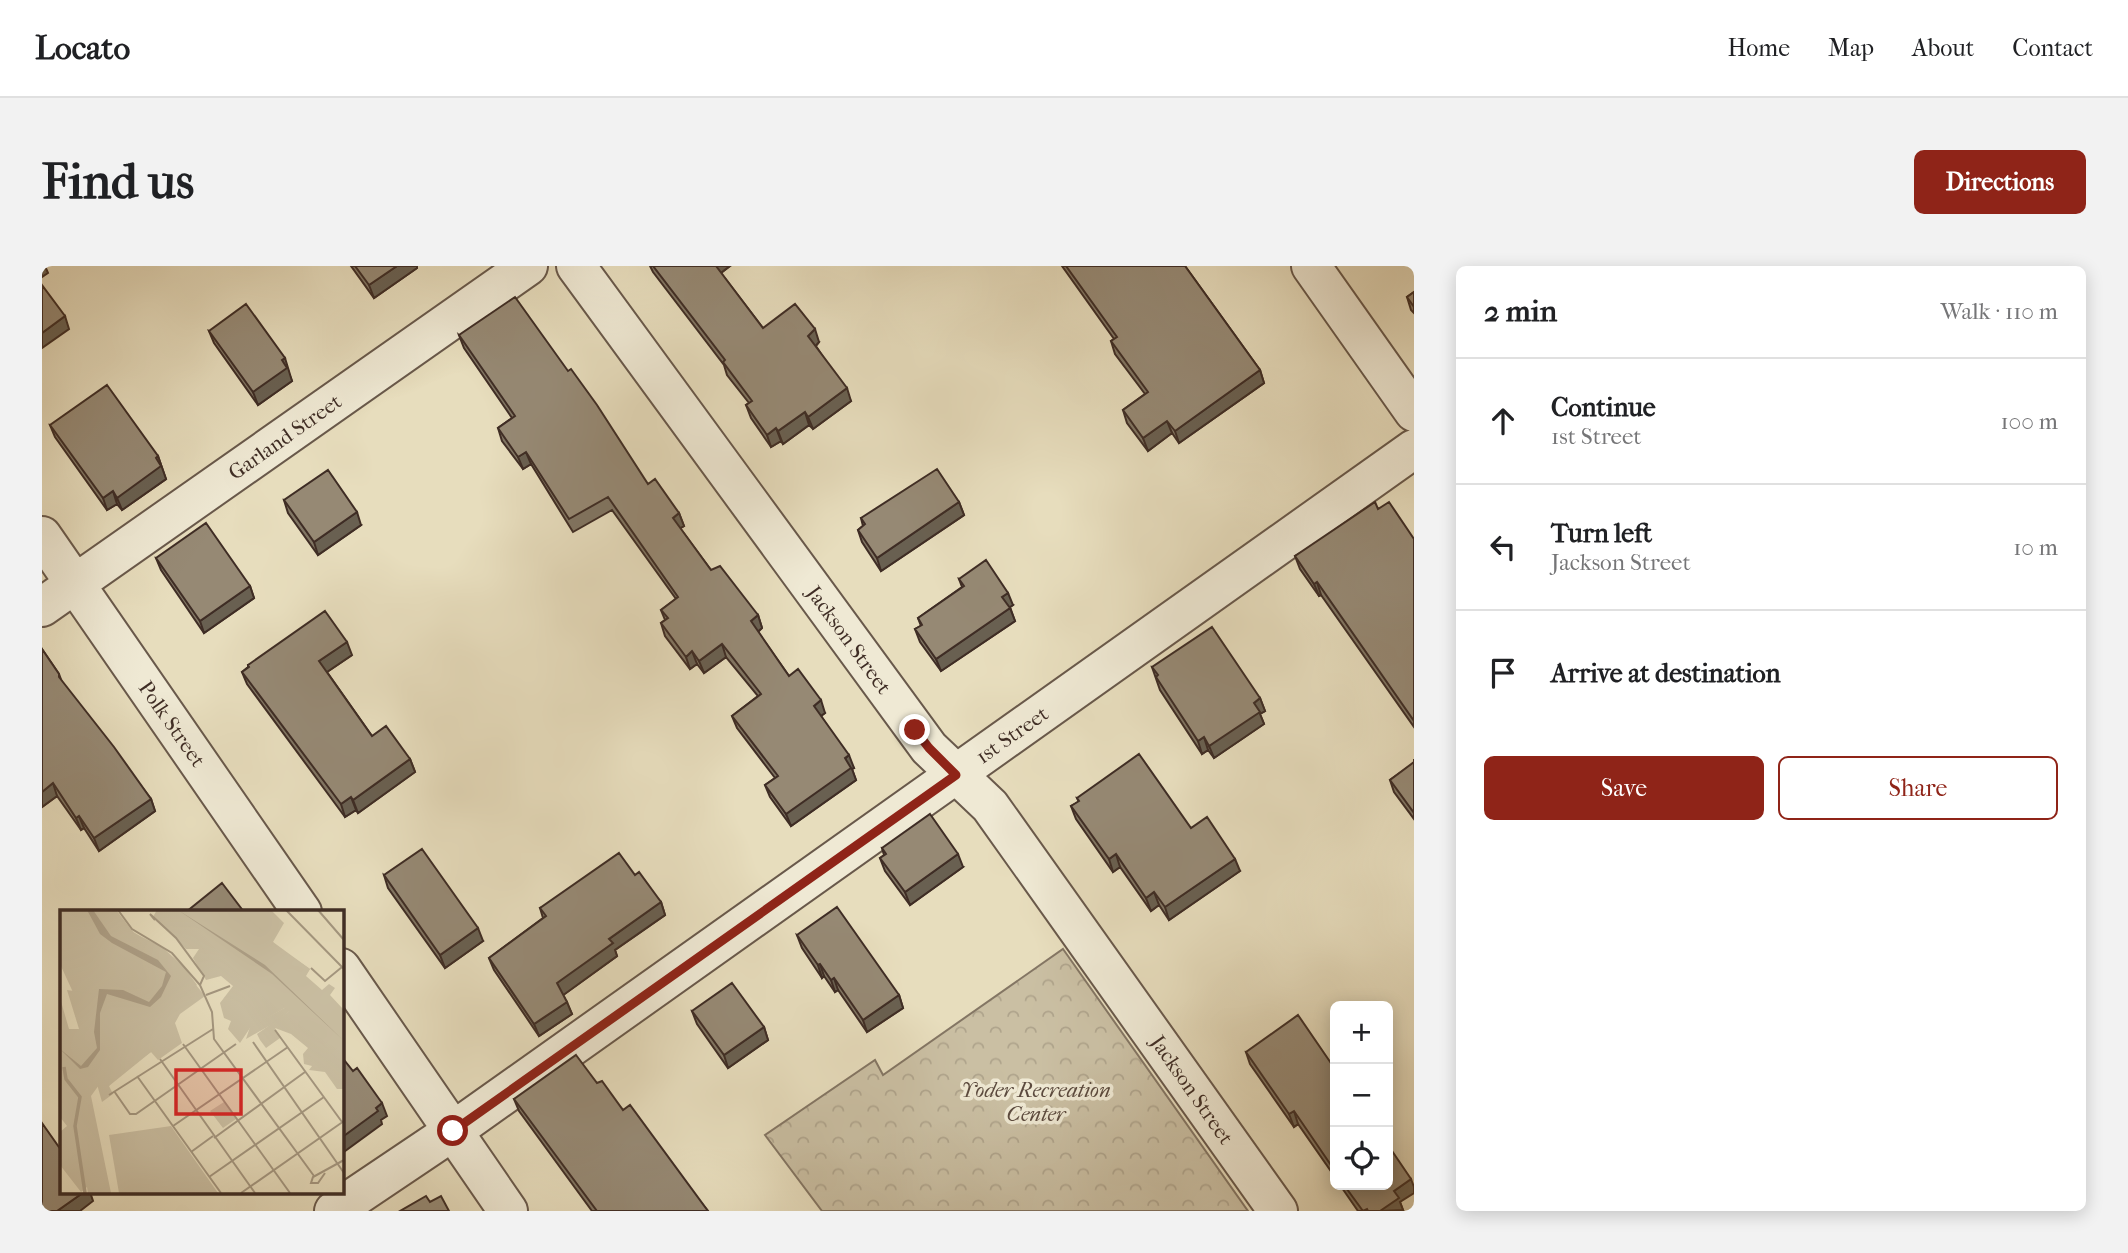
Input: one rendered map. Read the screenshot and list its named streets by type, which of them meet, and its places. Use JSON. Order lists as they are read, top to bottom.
{
  "streets": {
    "street": [
      "Garland Street",
      "Jackson Street",
      "Polk Street",
      "1st Street"
    ]
  },
  "crossings": [
    ["Garland Street", "Polk Street"],
    ["Jackson Street", "1st Street"]
  ],
  "parks": ["Yoder Recreation Center"],
  "page": {
    "header": "Locato",
    "nav": [
      "Home",
      "Map",
      "About",
      "Contact"
    ],
    "buttons": [
      "Directions",
      ["Save", "Share"]
    ],
    "title": "Find us",
    "heading": ["2 min", "Walk · 110 m"],
    "list": [
      ["Continue", "1st Street", "100 m"],
      ["Turn left", "Jackson Street", "10 m"],
      "Arrive at destination"
    ],
    "map_buttons": ["+", "−"]
  }
}
